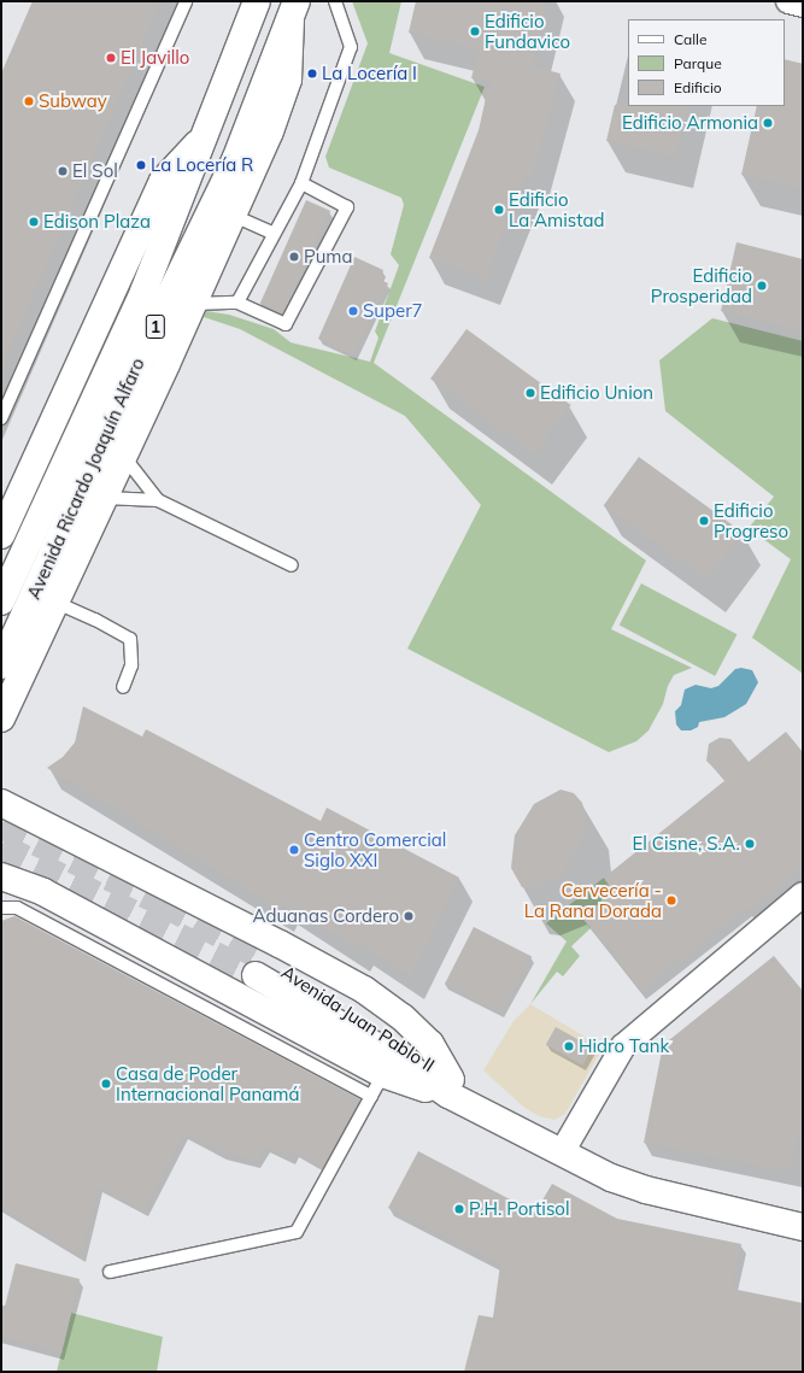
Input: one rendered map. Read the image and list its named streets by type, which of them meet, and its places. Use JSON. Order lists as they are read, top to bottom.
{
  "streets": {
    "main road": ["1", "Avenida Ricardo Joaquín Alfaro", "Avenida Juan Pablo II"]
  },
  "places": [
    "Edificio Fundavico",
    "El Javillo",
    "La Locería I",
    "Subway",
    "Edificio Armonia",
    "La Locería R",
    "El Sol",
    "Edificio La Amistad",
    "Edison Plaza",
    "Puma",
    "Edificio Prosperidad",
    "Super7",
    "Edificio Union",
    "Edificio Progreso",
    "El Cisne, S.A.",
    "Centro Comercial Siglo XXI",
    "Cervecería - La Rana Dorada",
    "Aduanas Cordero",
    "Hidro Tank",
    "Casa de Poder Internacional Panamá",
    "P.H. Portisol"
  ],
  "legend": ["Calle", "Parque", "Edificio"]
}
